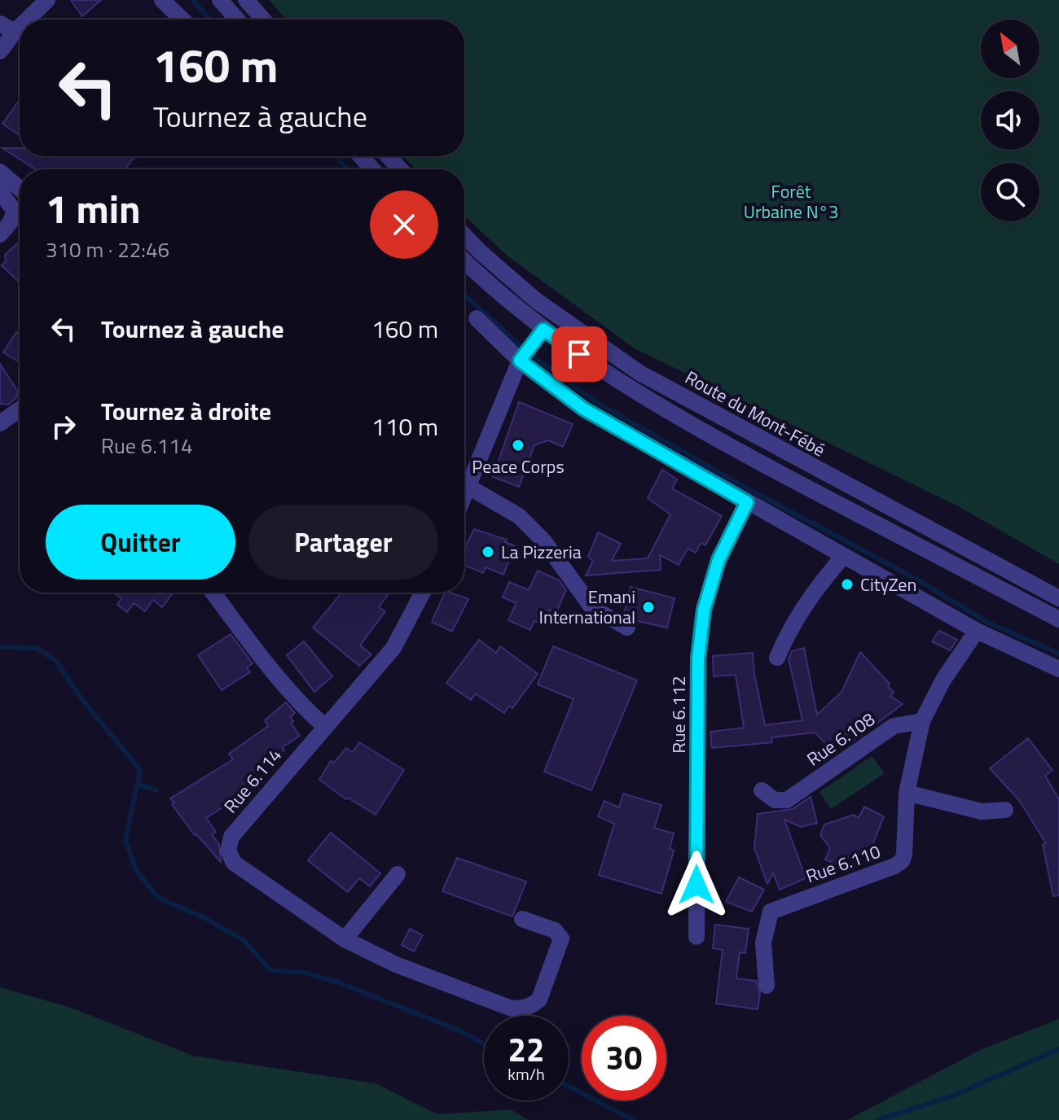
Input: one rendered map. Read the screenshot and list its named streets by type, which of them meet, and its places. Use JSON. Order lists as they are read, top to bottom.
{
  "streets": {
    "street": [
      "Route du Mont-Fébé",
      "Rue 6.112",
      "Rue 6.108",
      "Rue 6.114",
      "Rue 6.110"
    ]
  },
  "crossings": [
    ["Rue 6.108", "Rue 6.110"]
  ],
  "parks": ["Forêt Urbaine N°3"],
  "places": [
    "Peace Corps",
    "La Pizzeria",
    "CityZen",
    "Emani International"
  ],
  "north": "top left",
  "page": {
    "turn": ["160 m", "Tournez à gauche"],
    "heading": ["1 min", "310 m · 22:46"],
    "list": [
      {
        "name": "Tournez à gauche",
        "value": "160 m"
      },
      {
        "name": "Tournez à droite",
        "note": "Rue 6.114",
        "value": "110 m"
      }
    ],
    "buttons": ["Quitter", "Partager"],
    "speed": "22 km/h",
    "limit": "30"
  }
}
